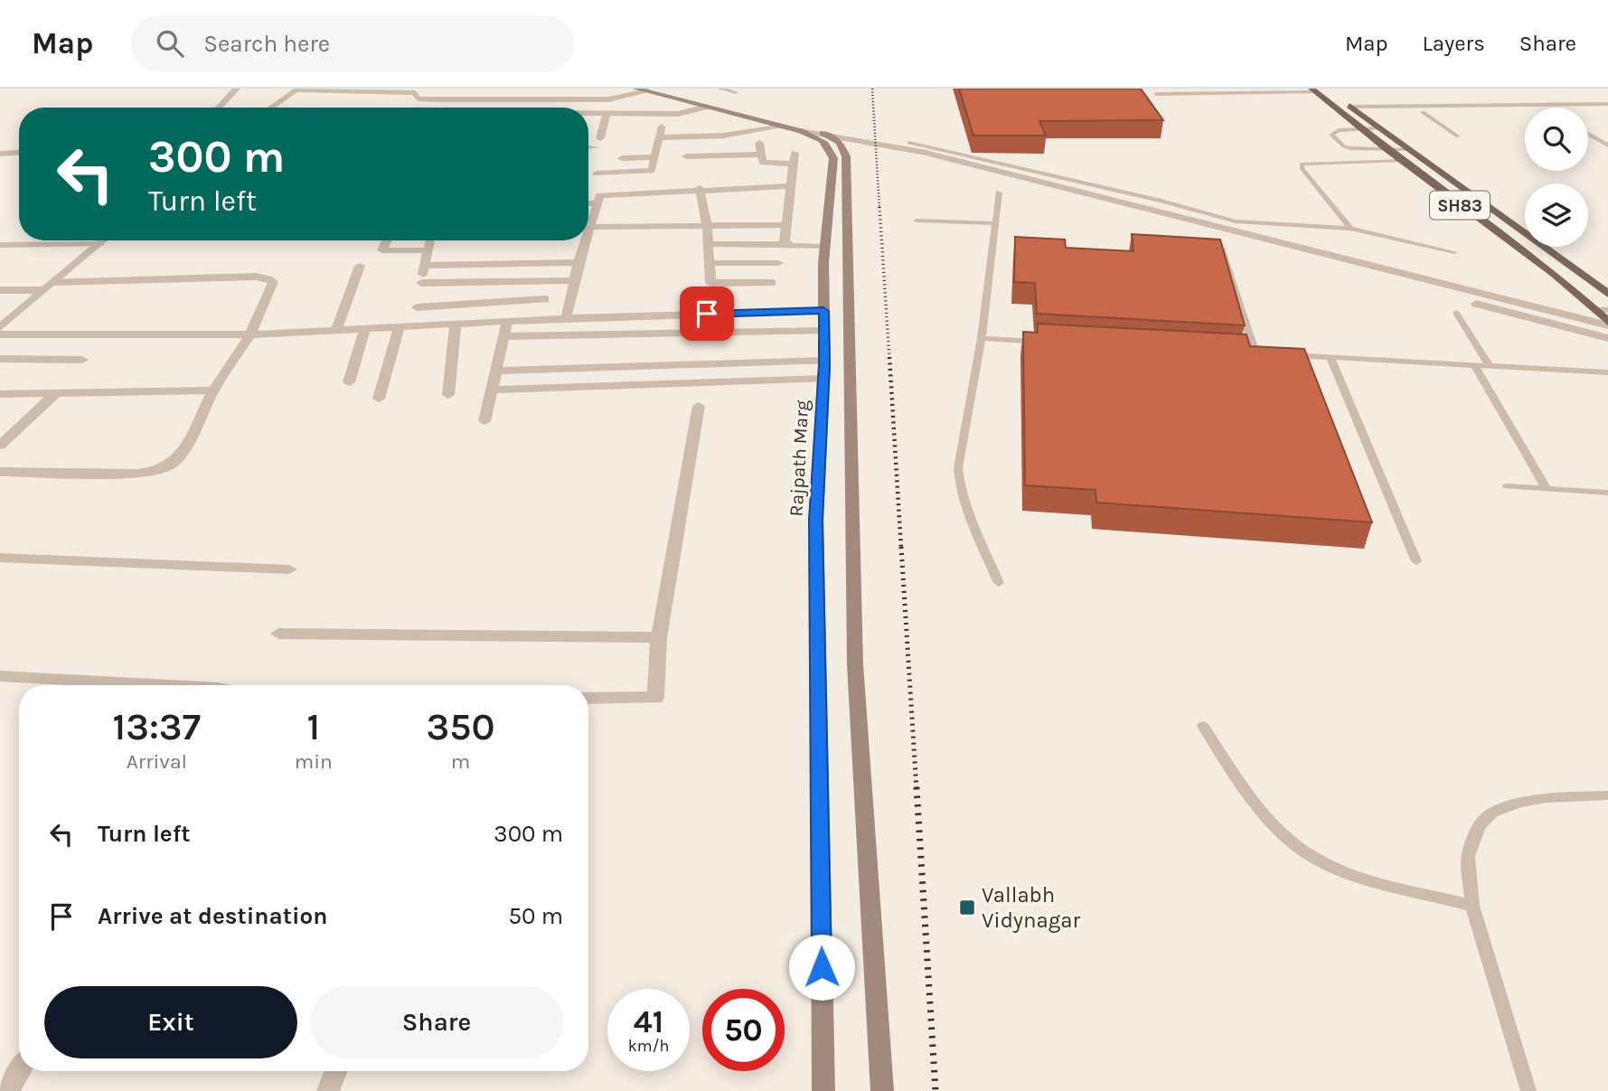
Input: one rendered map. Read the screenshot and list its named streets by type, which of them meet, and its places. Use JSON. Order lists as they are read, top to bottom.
{
  "streets": {
    "main road": ["SH83", "Rajpath Marg"]
  },
  "places": {
    "transit": ["Vallabh Vidynagar"]
  },
  "page": {
    "header": "Map",
    "search": "Search here",
    "nav": ["Map", "Layers", "Share"],
    "turn": ["300 m", "Turn left"],
    "eta": [
      "13:37",
      "Arrival",
      "1",
      "min",
      "350",
      "m"
    ],
    "list": [
      {
        "name": "Turn left",
        "value": "300 m"
      },
      {
        "name": "Arrive at destination",
        "value": "50 m"
      }
    ],
    "buttons": ["Exit", "Share"],
    "speed": "41 km/h",
    "limit": "50"
  }
}
